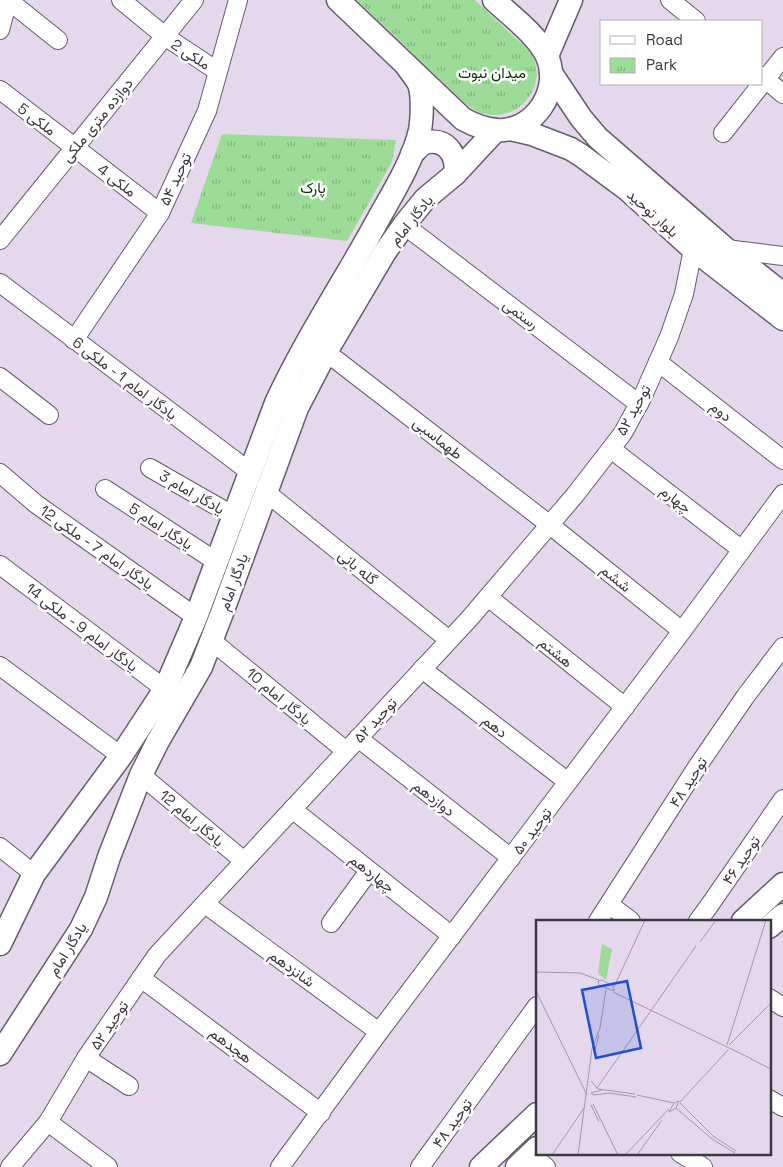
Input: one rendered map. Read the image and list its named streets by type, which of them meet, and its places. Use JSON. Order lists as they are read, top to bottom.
{
  "streets": {
    "main road": ["بلوار توحید", "یادگار امام"],
    "street": [
      "ملکی 2",
      "ملکی 5",
      "دوازده متری ملکی",
      "توحید ۵۴",
      "ملکی 4",
      "رستمی",
      "یادگار امام 1 - ملکی 6",
      "توحید ۵۲",
      "دوم",
      "طهماسبی",
      "یادگار امام 3",
      "چهارم",
      "یادگار امام 5",
      "یادگار امام 7 - ملکی 12",
      "گله بانی",
      "ششم",
      "یادگار امام 9 - ملکی 14",
      "هشتم",
      "یادگار امام 10",
      "دهم",
      "توحید ۴۸",
      "دوازدهم",
      "یادگار امام 12",
      "توحید ۵۰",
      "توحید ۴۶",
      "چهاردهم",
      "شانزدهم",
      "هجدهم"
    ]
  },
  "crossings": [
    ["ملکی 2", "دوازده متری ملکی"],
    ["ملکی 2", "توحید ۵۴"],
    ["ملکی 5", "دوازده متری ملکی"],
    ["ملکی 5", "ملکی 4"],
    ["دوازده متری ملکی", "ملکی 4"],
    ["توحید ۵۴", "ملکی 4"],
    ["توحید ۵۴", "یادگار امام 1 - ملکی 6"],
    ["بلوار توحید", "یادگار امام"],
    ["بلوار توحید", "توحید ۵۲"],
    ["یادگار امام", "رستمی"],
    ["یادگار امام", "یادگار امام 1 - ملکی 6"],
    ["یادگار امام", "طهماسبی"],
    ["یادگار امام", "یادگار امام 3"],
    ["یادگار امام", "یادگار امام 5"],
    ["یادگار امام", "یادگار امام 7 - ملکی 12"],
    ["یادگار امام", "گله بانی"],
    ["یادگار امام", "یادگار امام 9 - ملکی 14"],
    ["یادگار امام", "یادگار امام 10"],
    ["یادگار امام", "یادگار امام 12"],
    ["رستمی", "توحید ۵۲"],
    ["توحید ۵۲", "دوم"],
    ["توحید ۵۲", "طهماسبی"],
    ["توحید ۵۲", "چهارم"],
    ["توحید ۵۲", "گله بانی"],
    ["توحید ۵۲", "ششم"],
    ["توحید ۵۲", "هشتم"],
    ["توحید ۵۲", "یادگار امام 10"],
    ["توحید ۵۲", "دهم"],
    ["توحید ۵۲", "دوازدهم"],
    ["توحید ۵۲", "یادگار امام 12"],
    ["توحید ۵۲", "چهاردهم"],
    ["توحید ۵۲", "شانزدهم"],
    ["توحید ۵۲", "هجدهم"],
    ["طهماسبی", "ششم"],
    ["چهارم", "توحید ۵۰"],
    ["ششم", "توحید ۵۰"],
    ["هشتم", "توحید ۵۰"],
    ["دهم", "توحید ۵۰"],
    ["دوازدهم", "توحید ۵۰"],
    ["توحید ۵۰", "چهاردهم"],
    ["توحید ۵۰", "شانزدهم"],
    ["توحید ۵۰", "هجدهم"]
  ],
  "parks": ["میدان نبوت", "پارک"],
  "legend": ["Road", "Park"]
}
